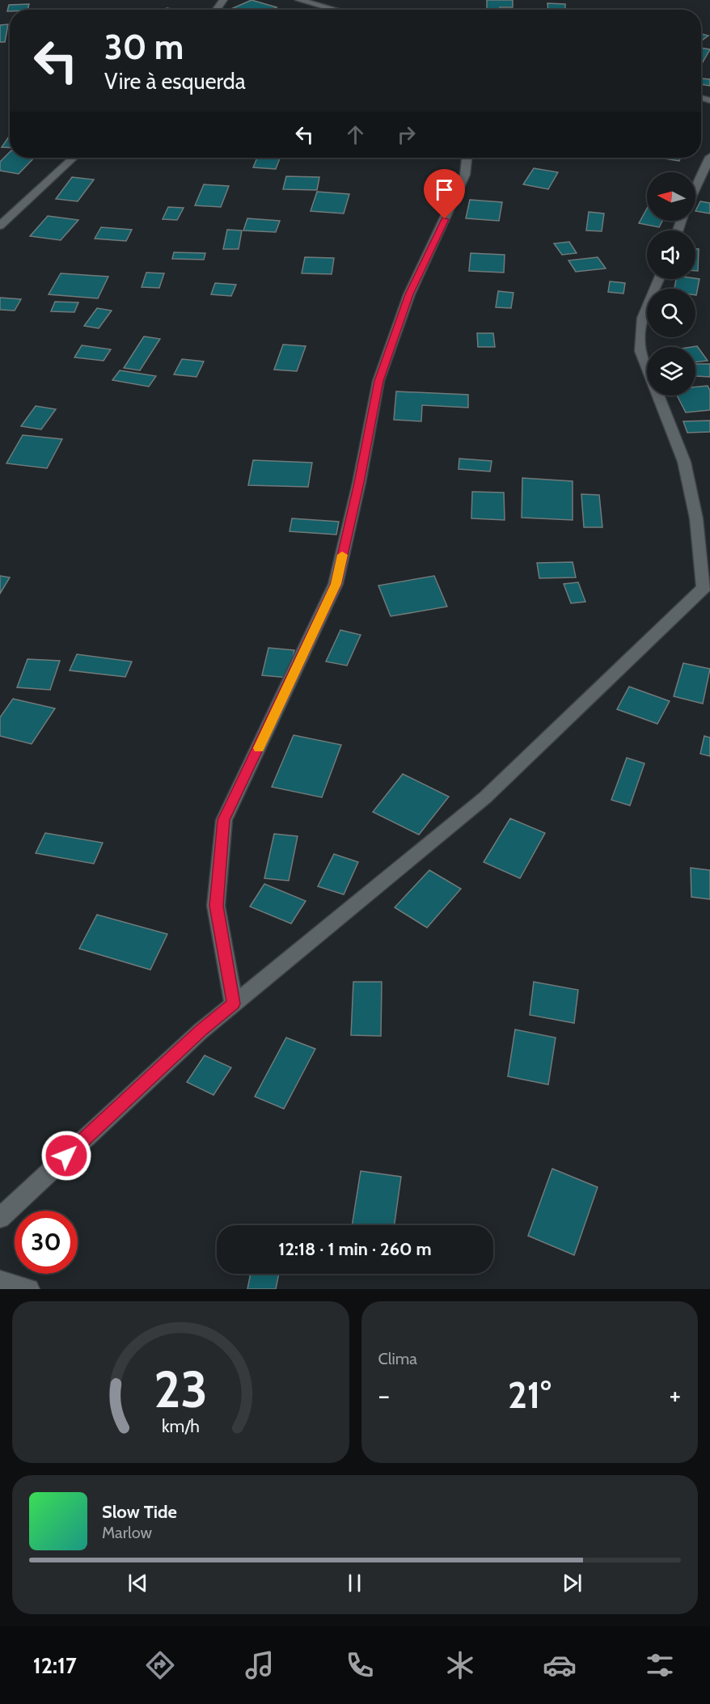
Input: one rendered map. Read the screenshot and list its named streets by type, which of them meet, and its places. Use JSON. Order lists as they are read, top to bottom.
{
  "north": "left",
  "page": {
    "turn": ["30 m", "Vire à esquerda"],
    "limit": "30",
    "trip": "12:18 · 1 min · 260 m",
    "tile": "Clima",
    "heat": ["−", "21°", "+"],
    "song": ["Slow Tide", "Marlow"],
    "tabs": "12:17",
    "gauge": ["23", "km/h"]
  }
}
